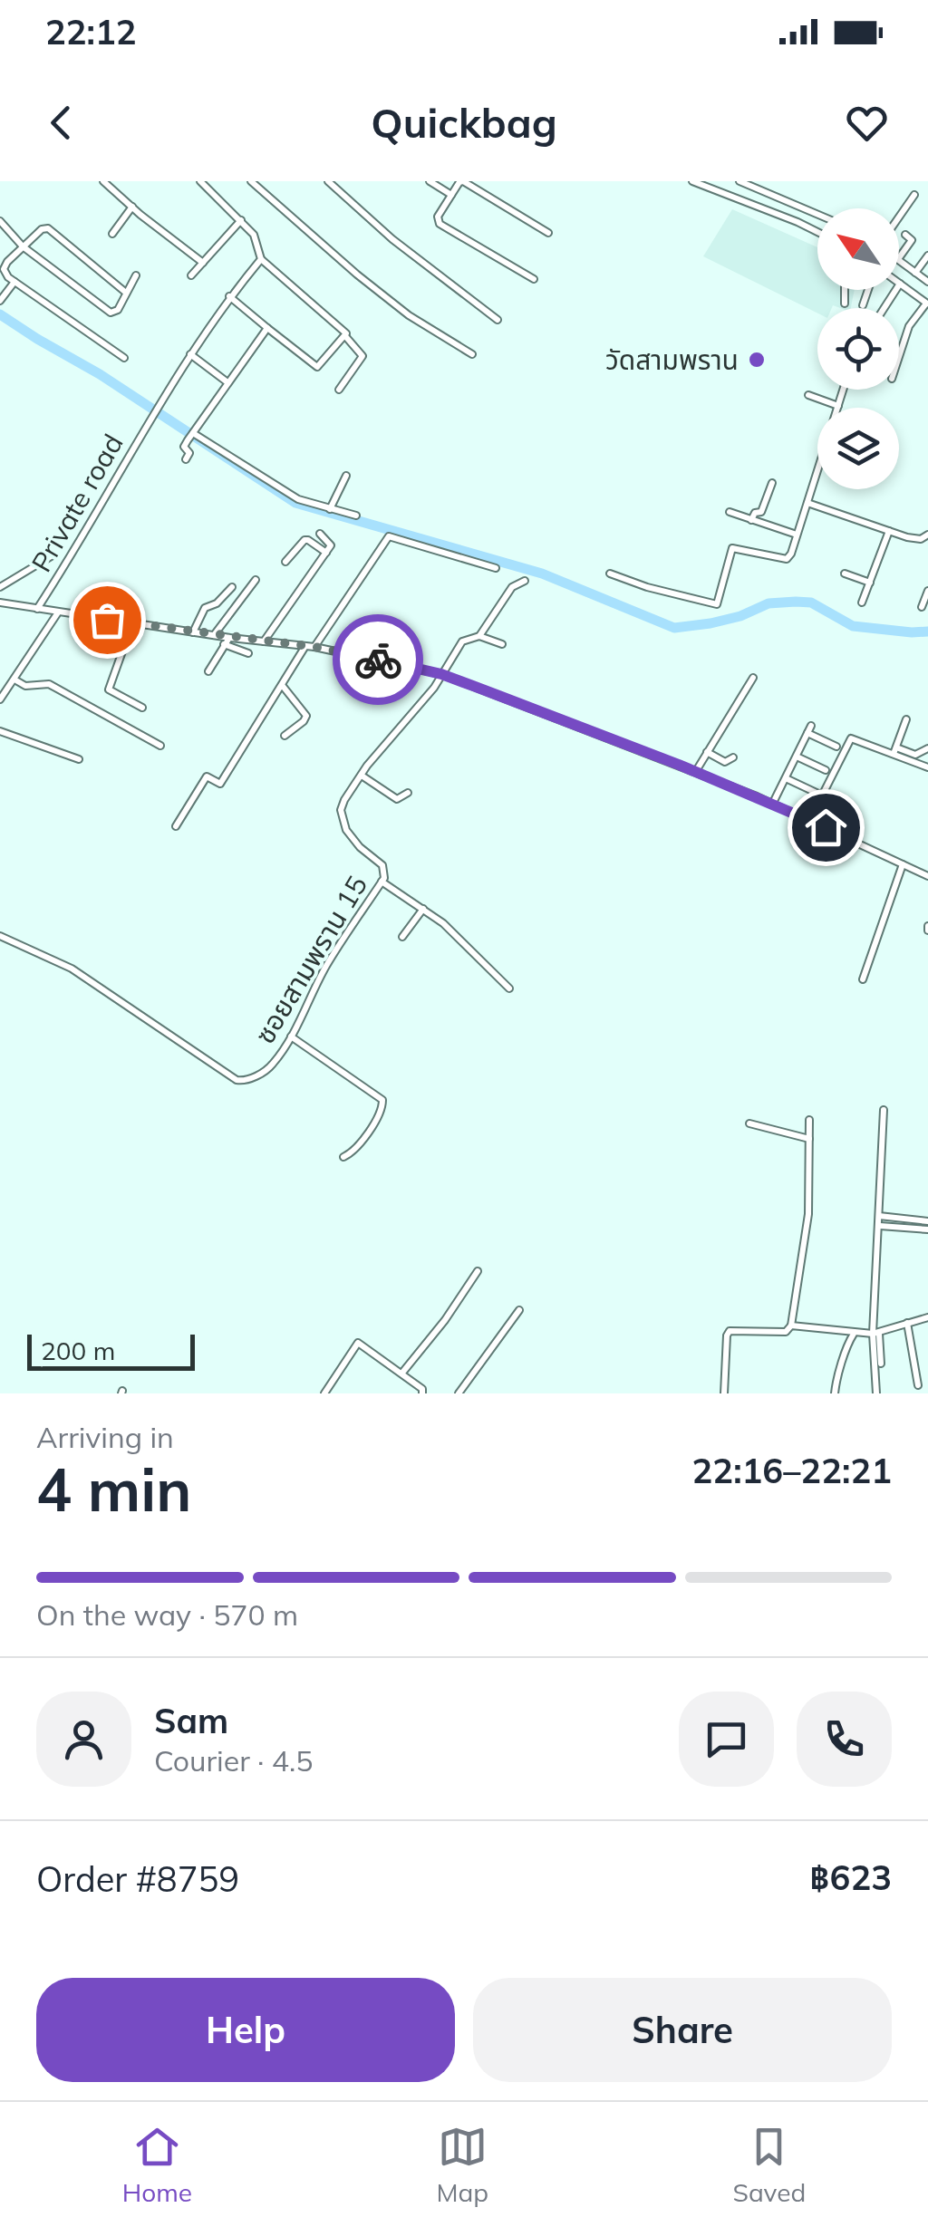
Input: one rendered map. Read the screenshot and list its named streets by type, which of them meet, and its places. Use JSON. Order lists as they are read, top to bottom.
{
  "streets": {
    "street": ["Private road", "ซอยสามพราน 15"]
  },
  "places": ["วัดสามพราน"],
  "scale_bar": "200 m",
  "north": "top left",
  "page": {
    "status": "22:12",
    "header": "Quickbag",
    "scale": "200 m",
    "heading": ["4 min", "Arriving in", "22:16–22:21"],
    "panel": [
      "Sam",
      "Courier · 4.5",
      "Order #8759",
      "฿623"
    ],
    "bar": "On the way · 570 m",
    "buttons": ["Help", "Share"],
    "tabs": ["Home", "Map", "Saved"]
  }
}
